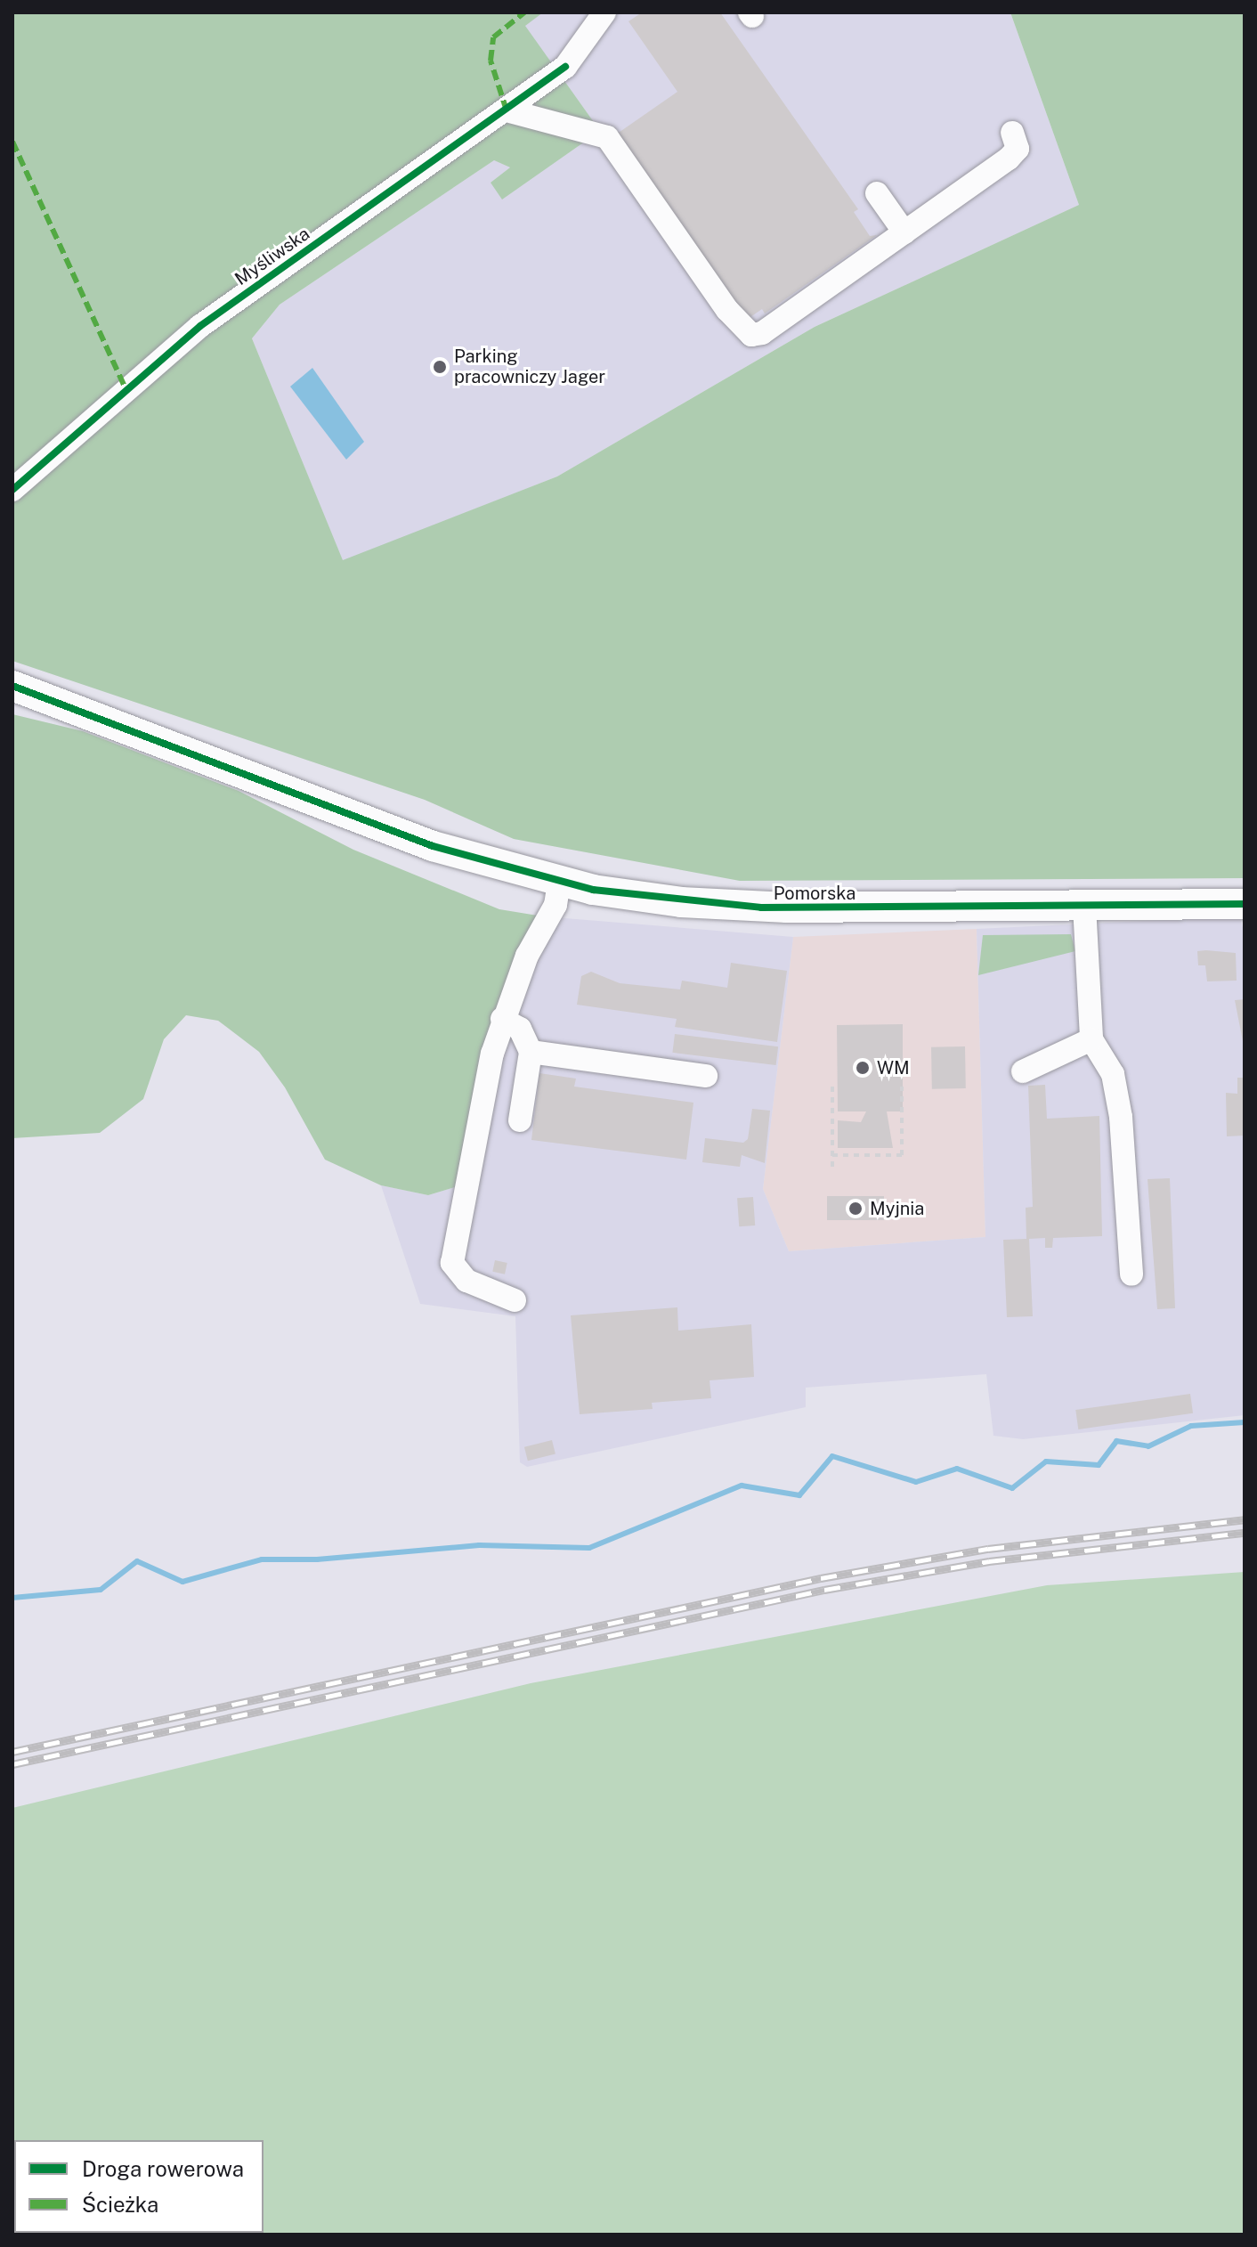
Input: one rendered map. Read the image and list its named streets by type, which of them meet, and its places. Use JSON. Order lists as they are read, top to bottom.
{
  "streets": {
    "main road": ["Pomorska"],
    "street": ["Myśliwska"]
  },
  "places": ["Parking pracowniczy Jager", "WM", "Myjnia"],
  "legend": ["Droga rowerowa", "Ścieżka"]
}
